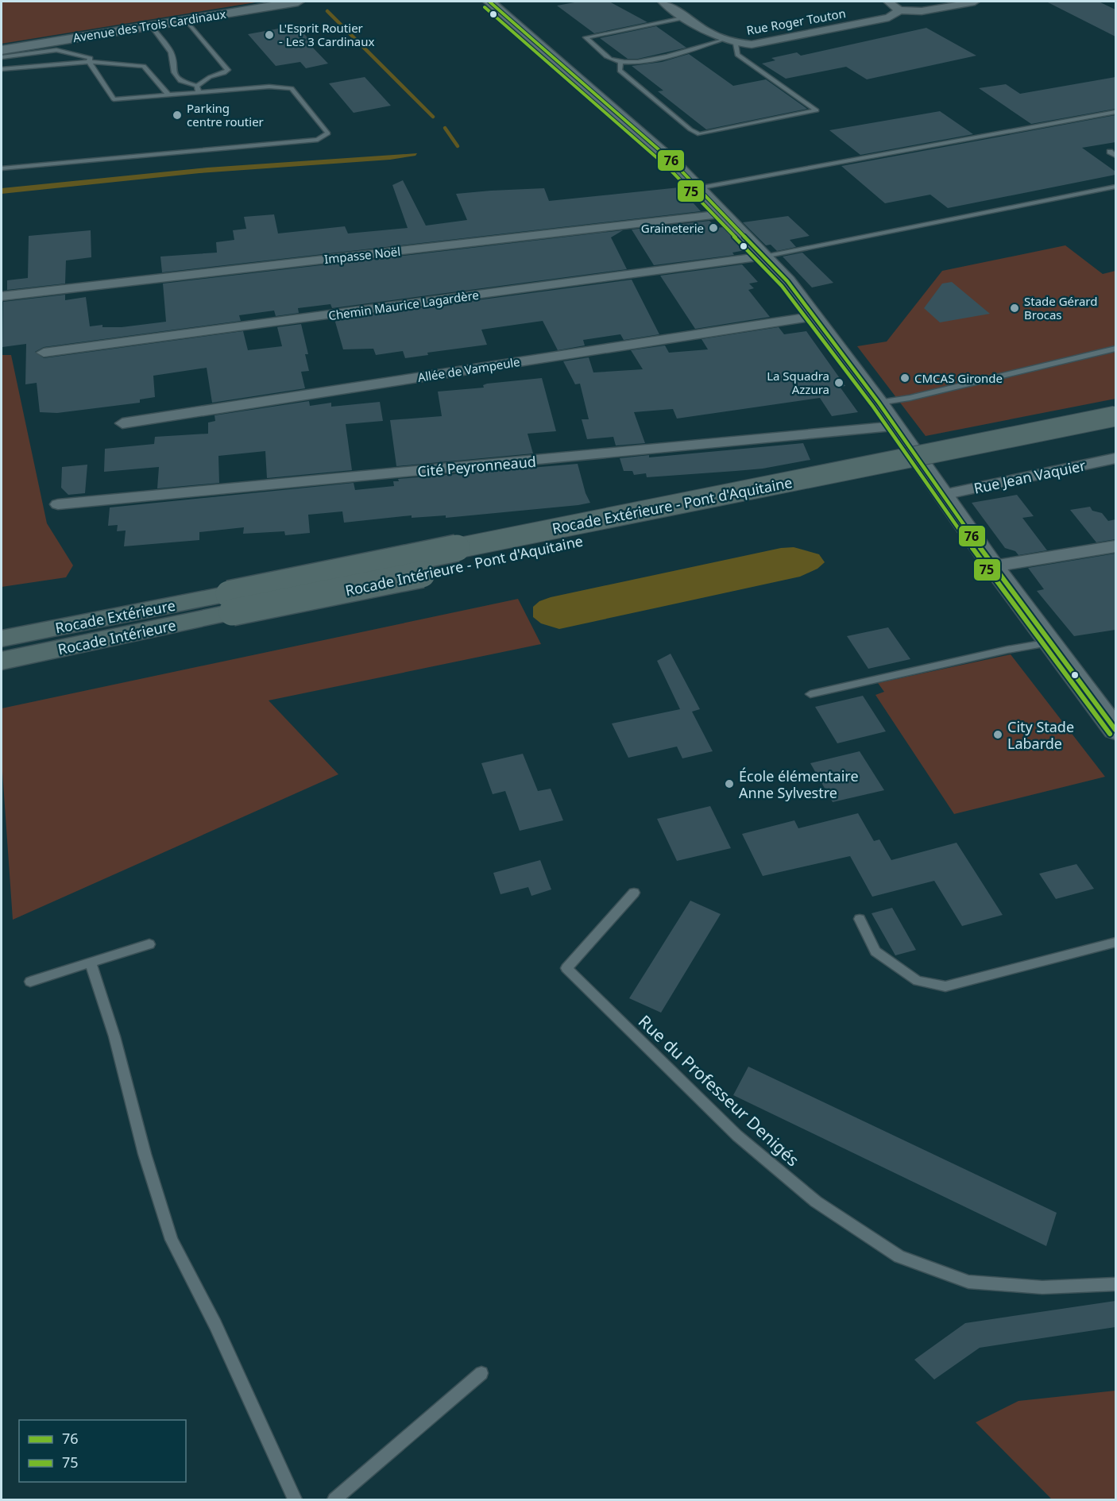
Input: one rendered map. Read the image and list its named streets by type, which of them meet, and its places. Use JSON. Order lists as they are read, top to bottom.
{
  "streets": {
    "highway": [
      "Rocade Extérieure - Pont d'Aquitaine",
      "Rocade Intérieure - Pont d'Aquitaine",
      "Rocade Extérieure",
      "Rocade Intérieure"
    ],
    "main road": ["Avenue des Trois Cardinaux"],
    "street": [
      "Rue Roger Touton",
      "Impasse Noël",
      "Chemin Maurice Lagardère",
      "Allée de Vampeule",
      "Cité Peyronneaud",
      "Rue Jean Vaquier"
    ],
    "lane": ["Rue du Professeur Denigés"]
  },
  "crossings": [
    ["Rocade Extérieure - Pont d'Aquitaine", "Rocade Intérieure - Pont d'Aquitaine"],
    ["Rocade Extérieure - Pont d'Aquitaine", "Rocade Extérieure"],
    ["Rocade Extérieure - Pont d'Aquitaine", "Rocade Intérieure"],
    ["Rocade Intérieure - Pont d'Aquitaine", "Rocade Extérieure"],
    ["Rocade Intérieure - Pont d'Aquitaine", "Rocade Intérieure"],
    ["Rocade Extérieure", "Rocade Intérieure"]
  ],
  "places": [
    "L'Esprit Routier - Les 3 Cardinaux",
    "Parking centre routier",
    "Graineterie",
    "Stade Gérard Brocas",
    "CMCAS Gironde",
    "La Squadra Azzura",
    "City Stade Labarde",
    "École élémentaire Anne Sylvestre"
  ],
  "lines": ["transit line 76", "transit line 75"],
  "legend": ["76", "75"]
}
